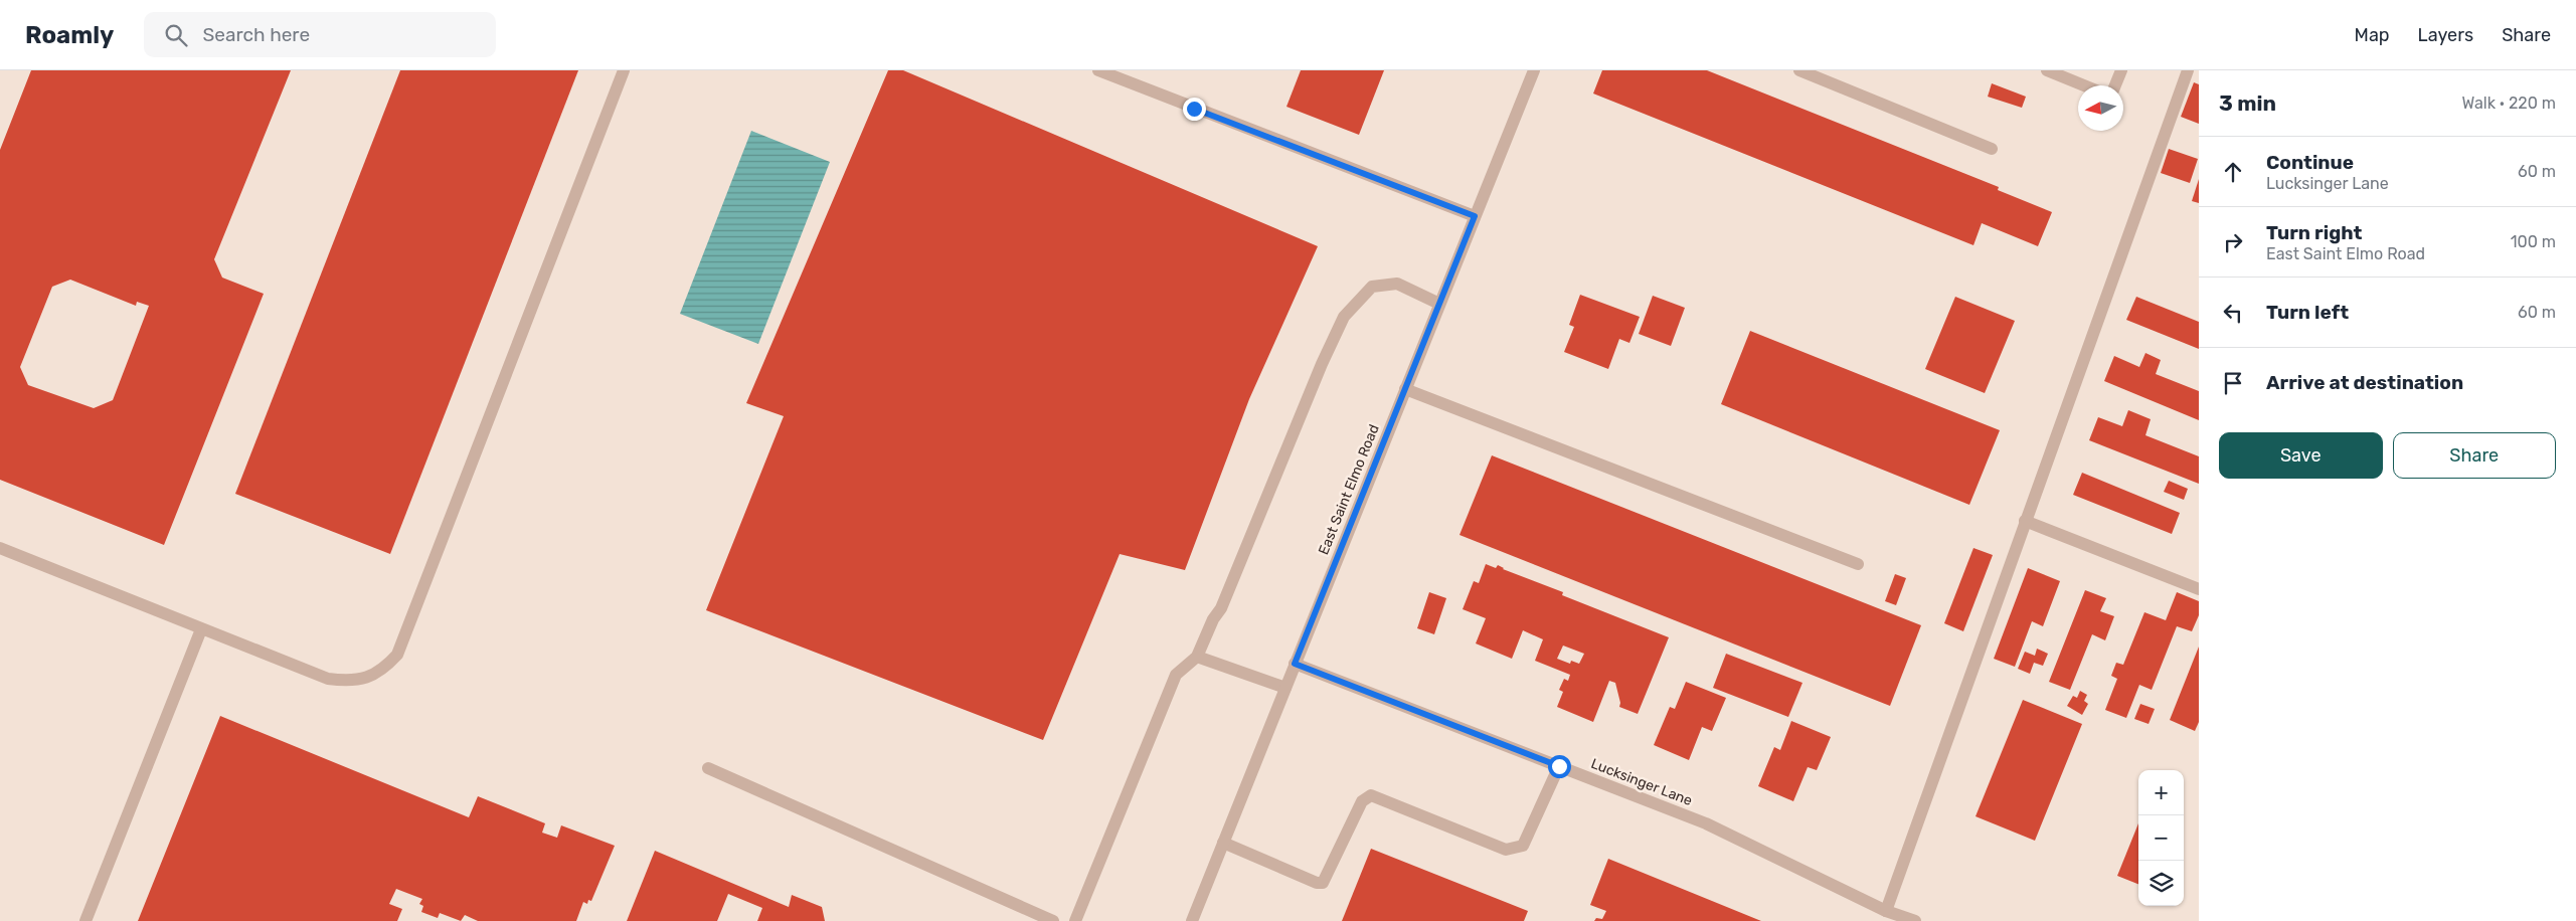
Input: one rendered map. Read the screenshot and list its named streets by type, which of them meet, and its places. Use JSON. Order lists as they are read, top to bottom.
{
  "streets": {
    "street": ["East Saint Elmo Road", "Lucksinger Lane"]
  },
  "crossings": [
    ["East Saint Elmo Road", "Lucksinger Lane"]
  ],
  "north": "left",
  "page": {
    "header": "Roamly",
    "search": "Search here",
    "nav": ["Map", "Layers", "Share"],
    "heading": ["3 min", "Walk · 220 m"],
    "list": [
      ["Continue", "Lucksinger Lane", "60 m"],
      ["Turn right", "East Saint Elmo Road", "100 m"],
      ["Turn left", "60 m"],
      "Arrive at destination"
    ],
    "buttons": ["Save", "Share"],
    "map_buttons": ["+", "−"]
  }
}
